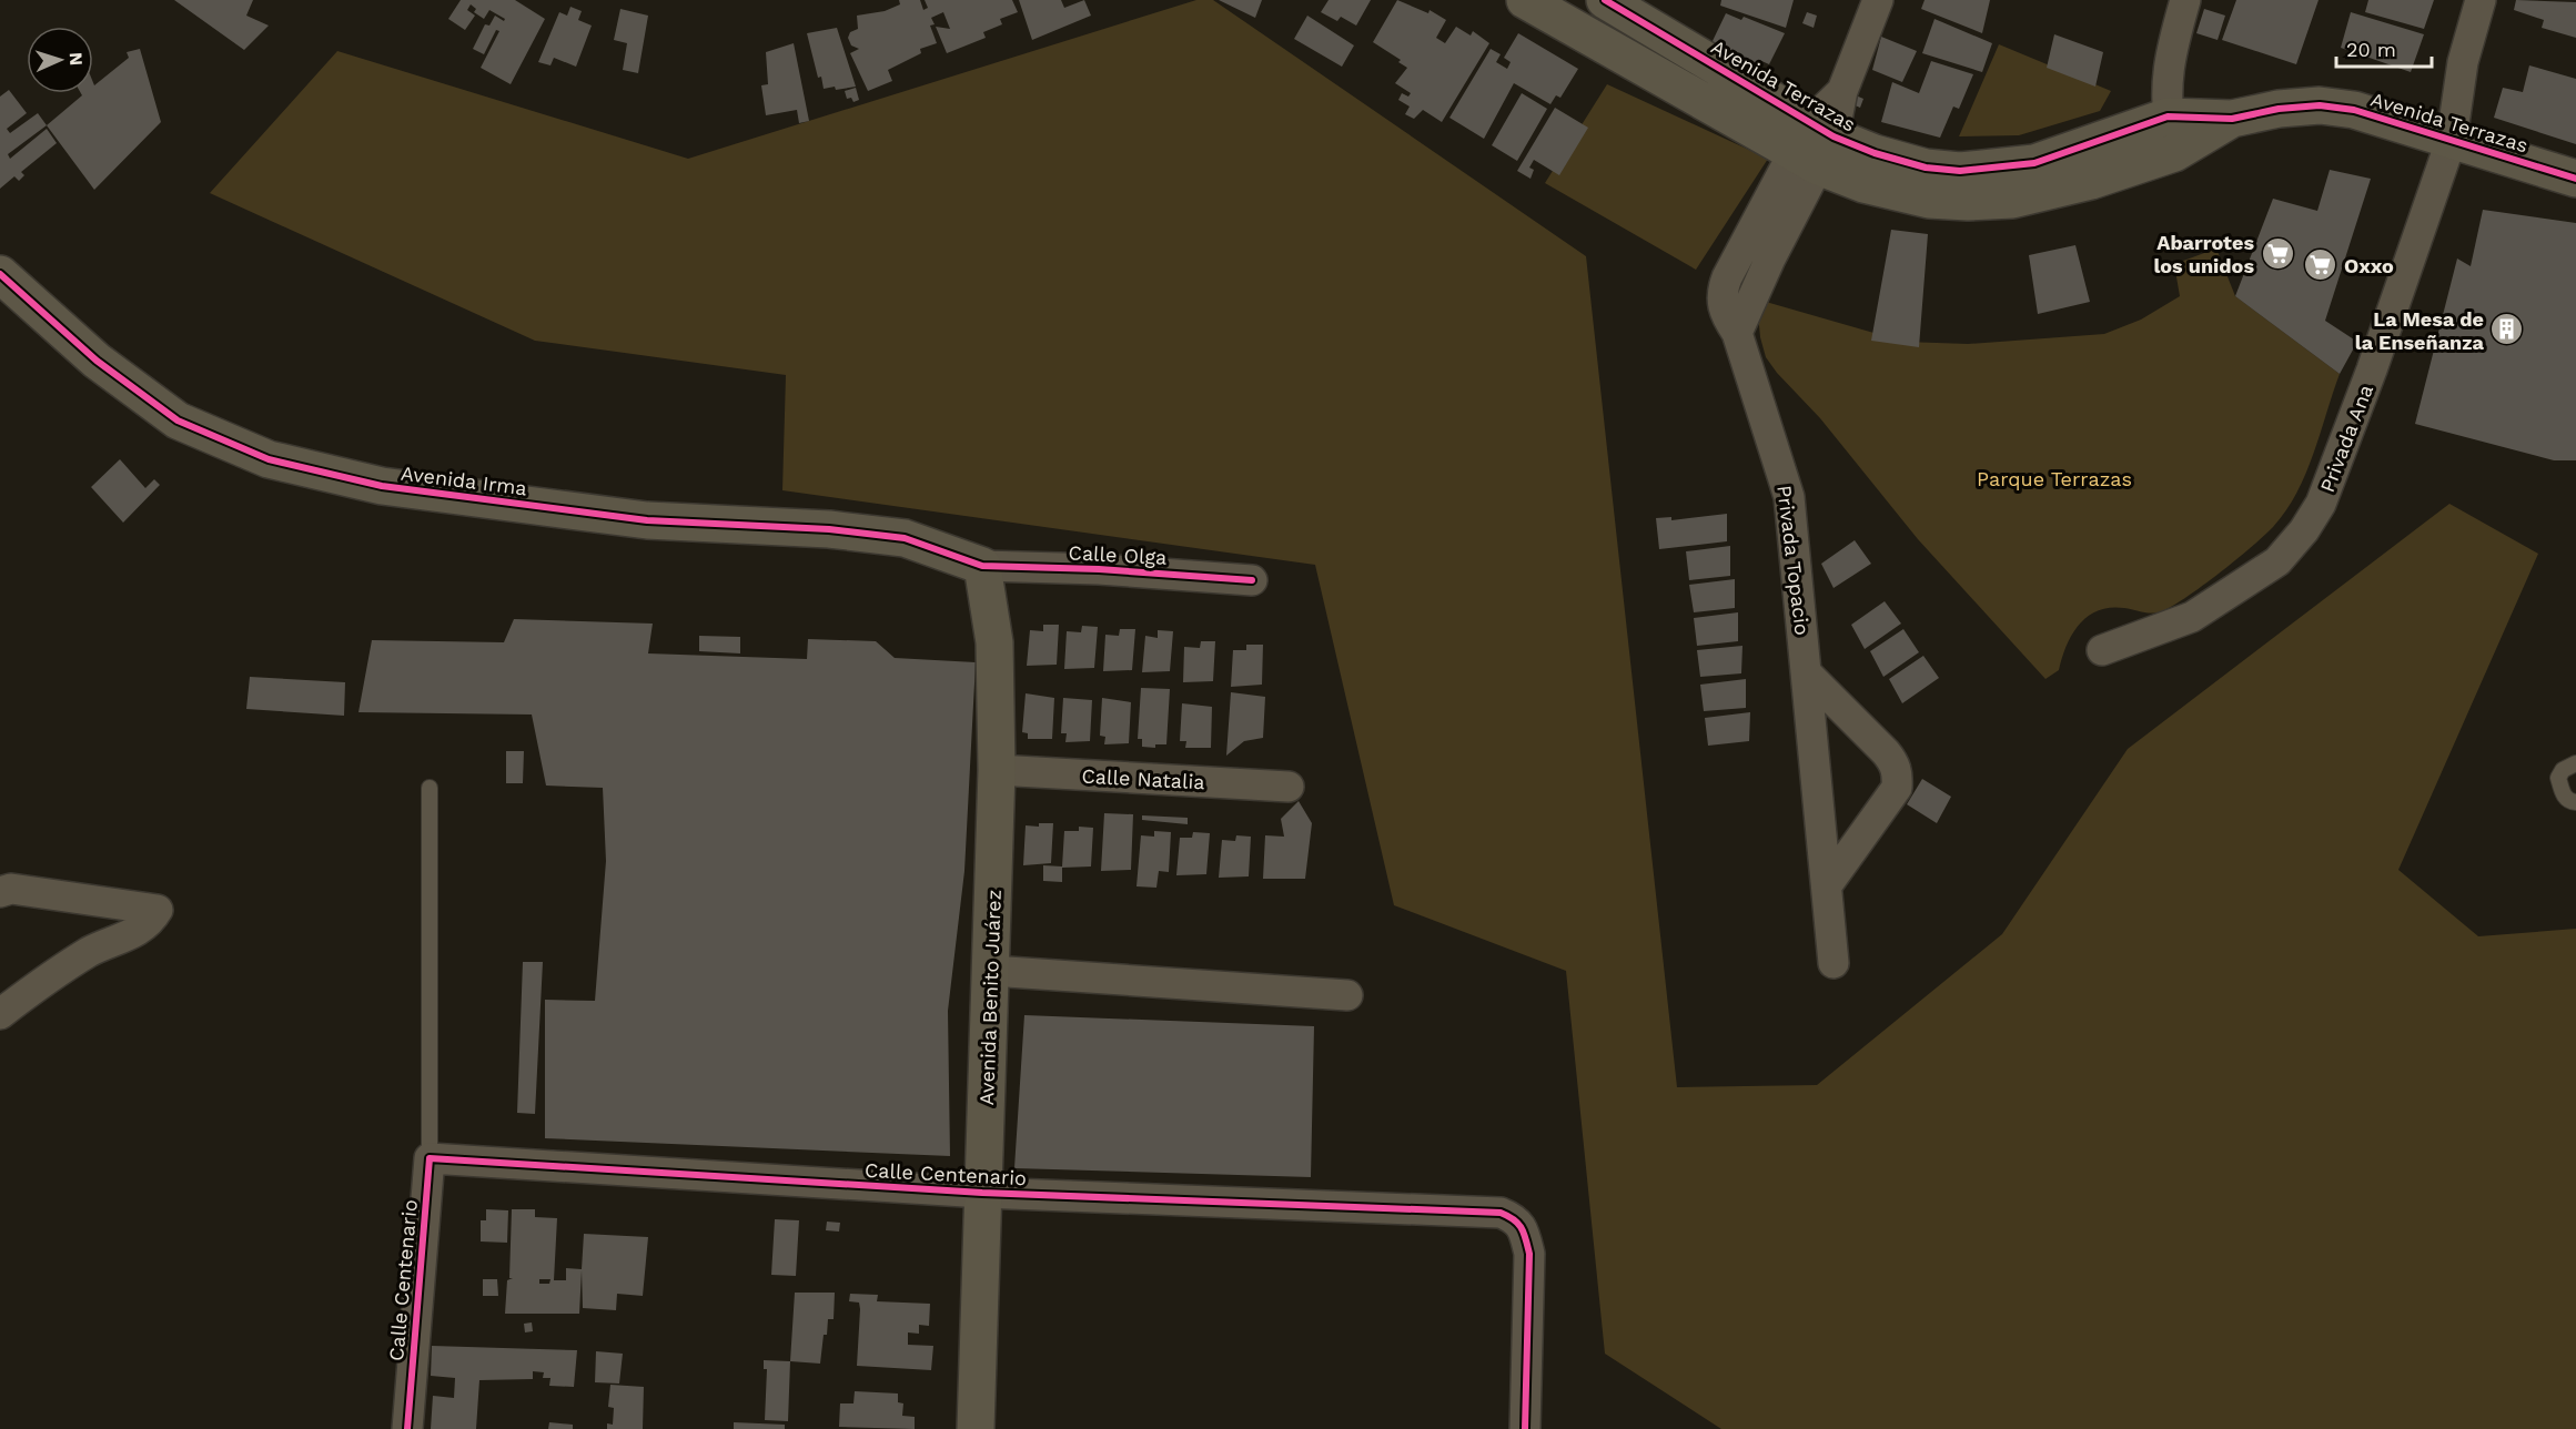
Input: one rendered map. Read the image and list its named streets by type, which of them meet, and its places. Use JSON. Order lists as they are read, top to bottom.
{
  "streets": {
    "street": [
      "Avenida Terrazas",
      "Privada Ana",
      "Avenida Irma",
      "Calle Olga",
      "Privada Topacio",
      "Calle Natalia",
      "Avenida Benito Juárez",
      "Calle Centenario"
    ]
  },
  "crossings": [
    ["Avenida Terrazas", "Privada Ana"],
    ["Avenida Terrazas", "Privada Topacio"],
    ["Avenida Irma", "Calle Olga"],
    ["Avenida Irma", "Avenida Benito Juárez"],
    ["Calle Olga", "Avenida Benito Juárez"],
    ["Calle Natalia", "Avenida Benito Juárez"],
    ["Avenida Benito Juárez", "Calle Centenario"]
  ],
  "parks": ["Parque Terrazas"],
  "places": {
    "supermarket": ["Abarrotes los unidos", "Oxxo"],
    "building": ["La Mesa de la Enseñanza"]
  },
  "scale_bar": "20 m",
  "north": "right"
}
